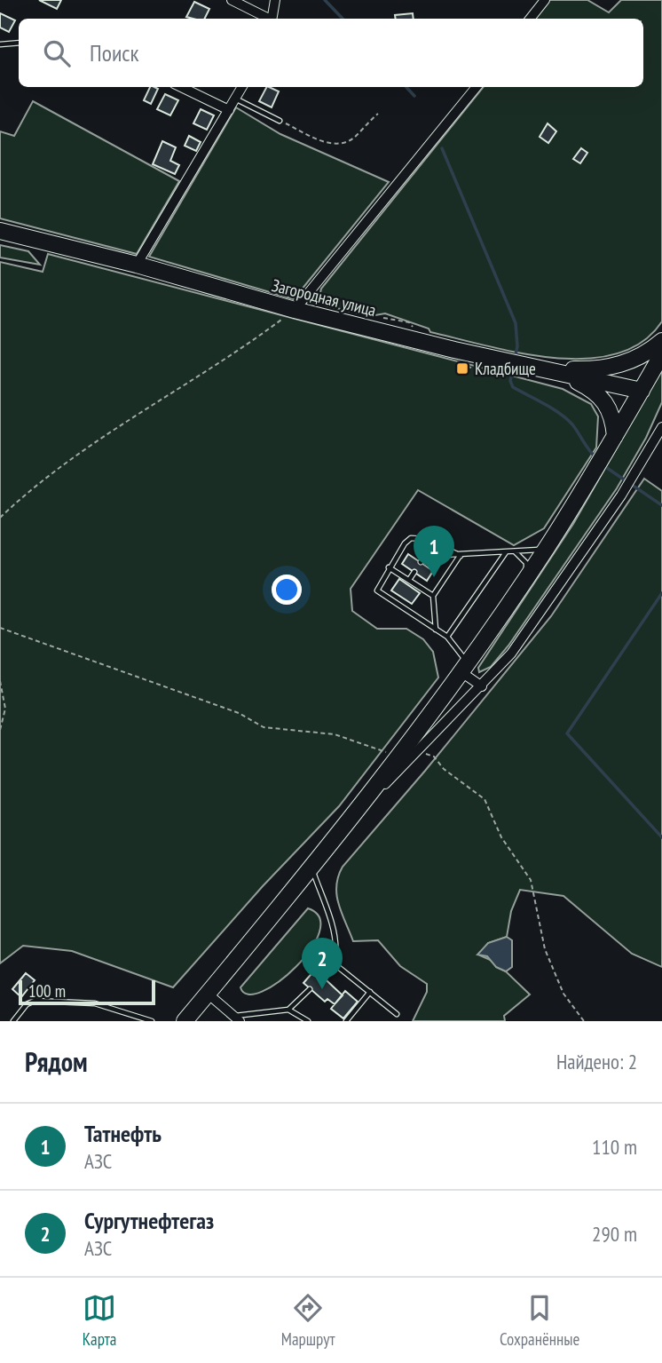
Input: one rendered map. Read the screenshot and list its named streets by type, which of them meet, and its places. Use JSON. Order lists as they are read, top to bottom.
{
  "streets": {
    "highway": ["Загородная улица"]
  },
  "places": {
    "transit": ["Кладбище"]
  },
  "scale_bar": "100 m",
  "page": {
    "search": "Поиск",
    "pins": ["1", "2"],
    "scale": "100 m",
    "heading": ["Рядом", "Найдено: 2"],
    "list": [
      {
        "mark": "1",
        "name": "Татнефть",
        "note": "АЗС",
        "value": "110 m"
      },
      {
        "mark": "2",
        "name": "Сургутнефтегаз",
        "note": "АЗС",
        "value": "290 m"
      }
    ],
    "nav": ["Карта", "Маршрут", "Сохранённые"]
  }
}
